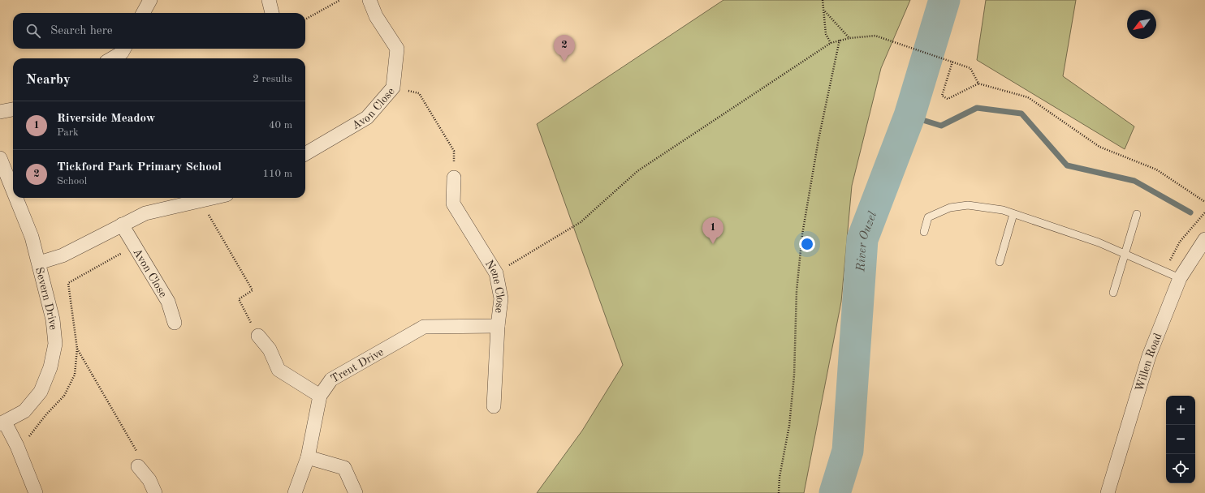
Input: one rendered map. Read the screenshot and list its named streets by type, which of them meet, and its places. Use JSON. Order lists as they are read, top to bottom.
{
  "streets": {
    "street": [
      "Avon Close",
      "Nene Close",
      "Severn Drive",
      "Willen Road",
      "Trent Drive"
    ]
  },
  "crossings": [
    ["Nene Close", "Trent Drive"]
  ],
  "water": ["River Ouzel"],
  "north": "bottom left",
  "page": {
    "search": "Search here",
    "pins": ["2", "1"],
    "heading": ["Nearby", "2 results"],
    "list": [
      {
        "mark": "1",
        "name": "Riverside Meadow",
        "note": "Park",
        "value": "40 m"
      },
      {
        "mark": "2",
        "name": "Tickford Park Primary School",
        "note": "School",
        "value": "110 m"
      }
    ],
    "map_buttons": ["+", "−"]
  }
}
